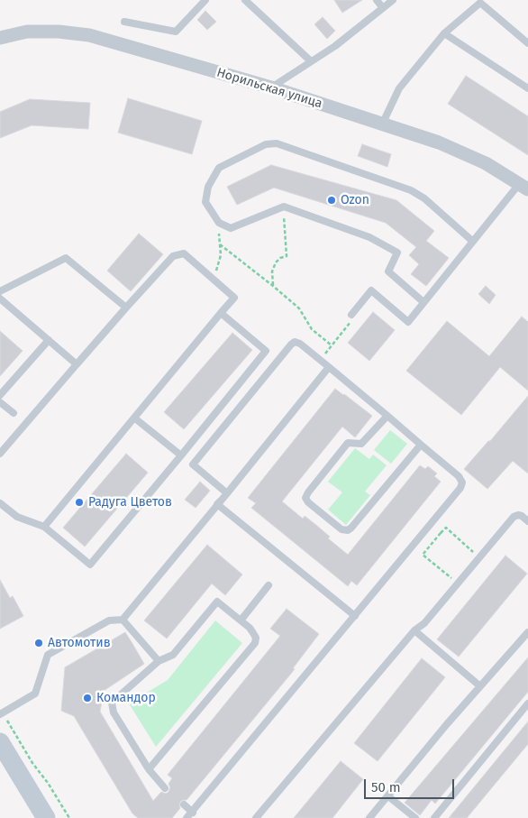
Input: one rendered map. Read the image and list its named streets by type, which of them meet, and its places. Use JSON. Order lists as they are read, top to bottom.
{
  "streets": {
    "street": ["Норильская улица"]
  },
  "places": [
    "Ozon",
    "Радуга Цветов",
    "Автомотив",
    "Командор"
  ],
  "scale_bar": "50 m"
}
